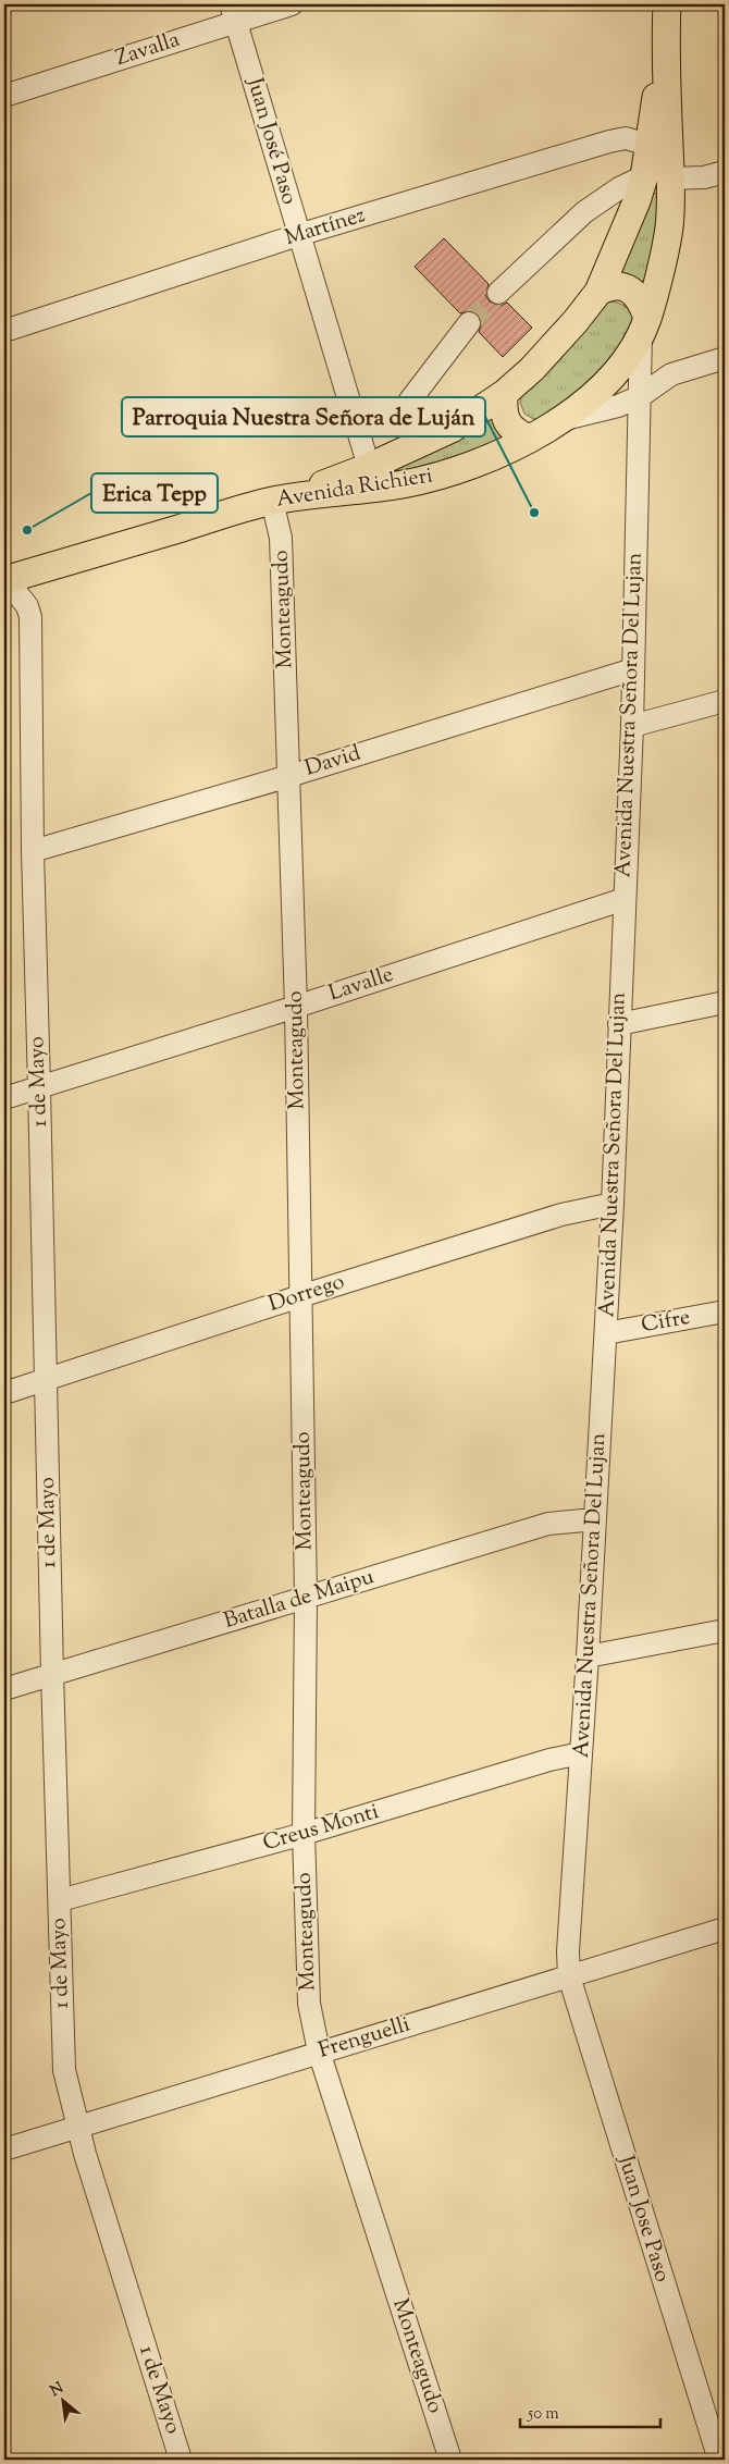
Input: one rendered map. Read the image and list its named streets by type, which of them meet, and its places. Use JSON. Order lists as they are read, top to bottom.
{
  "streets": {
    "main road": ["Avenida Richieri"],
    "street": [
      "Zavalla",
      "Juan José Paso",
      "Martínez",
      "Monteagudo",
      "Avenida Nuestra Señora Del Lujan",
      "David",
      "Lavalle",
      "1 de Mayo",
      "Dorrego",
      "Cifre",
      "Batalla de Maipu",
      "Creus Monti",
      "Frenguelli",
      "Juan Jose Paso"
    ]
  },
  "crossings": [
    ["Zavalla", "Juan José Paso"],
    ["Juan José Paso", "Martínez"],
    ["Avenida Richieri", "Monteagudo"],
    ["Avenida Richieri", "Avenida Nuestra Señora Del Lujan"],
    ["Avenida Richieri", "1 de Mayo"],
    ["Monteagudo", "David"],
    ["Monteagudo", "Lavalle"],
    ["Monteagudo", "Dorrego"],
    ["Monteagudo", "Batalla de Maipu"],
    ["Monteagudo", "Creus Monti"],
    ["Monteagudo", "Frenguelli"],
    ["Avenida Nuestra Señora Del Lujan", "David"],
    ["Avenida Nuestra Señora Del Lujan", "Lavalle"],
    ["Avenida Nuestra Señora Del Lujan", "Dorrego"],
    ["Avenida Nuestra Señora Del Lujan", "Cifre"],
    ["Avenida Nuestra Señora Del Lujan", "Batalla de Maipu"],
    ["Avenida Nuestra Señora Del Lujan", "Creus Monti"],
    ["Avenida Nuestra Señora Del Lujan", "Frenguelli"],
    ["Avenida Nuestra Señora Del Lujan", "Juan Jose Paso"],
    ["David", "1 de Mayo"],
    ["Lavalle", "1 de Mayo"],
    ["1 de Mayo", "Dorrego"],
    ["1 de Mayo", "Batalla de Maipu"],
    ["1 de Mayo", "Creus Monti"],
    ["1 de Mayo", "Frenguelli"],
    ["Frenguelli", "Juan Jose Paso"]
  ],
  "places": ["Parroquia Nuestra Señora de Luján", "Erica Tepp"],
  "scale_bar": "50 m",
  "north": "top left"
}
